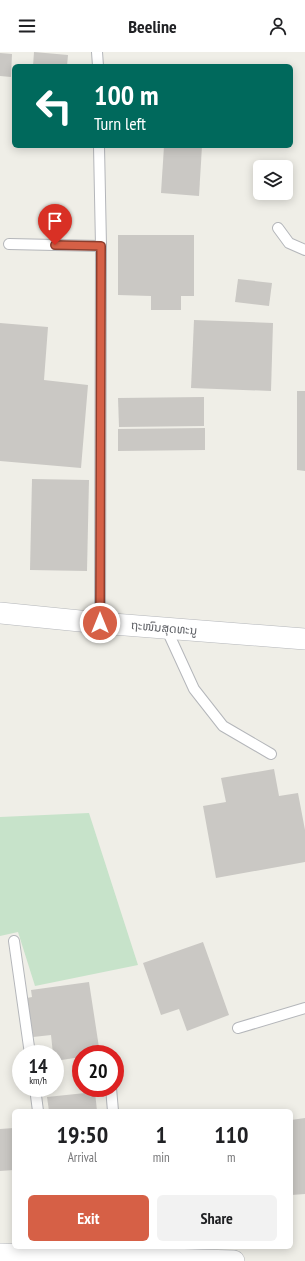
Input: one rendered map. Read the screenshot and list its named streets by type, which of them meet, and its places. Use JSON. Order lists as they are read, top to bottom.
{
  "streets": {
    "street": ["ຖະໜົນສຸດທະນູ"]
  },
  "page": {
    "header": "Beeline",
    "turn": ["100 m", "Turn left"],
    "speed": "14 km/h",
    "limit": "20",
    "eta": [
      "19:50",
      "Arrival",
      "1",
      "min",
      "110",
      "m"
    ],
    "buttons": ["Exit", "Share"]
  }
}
